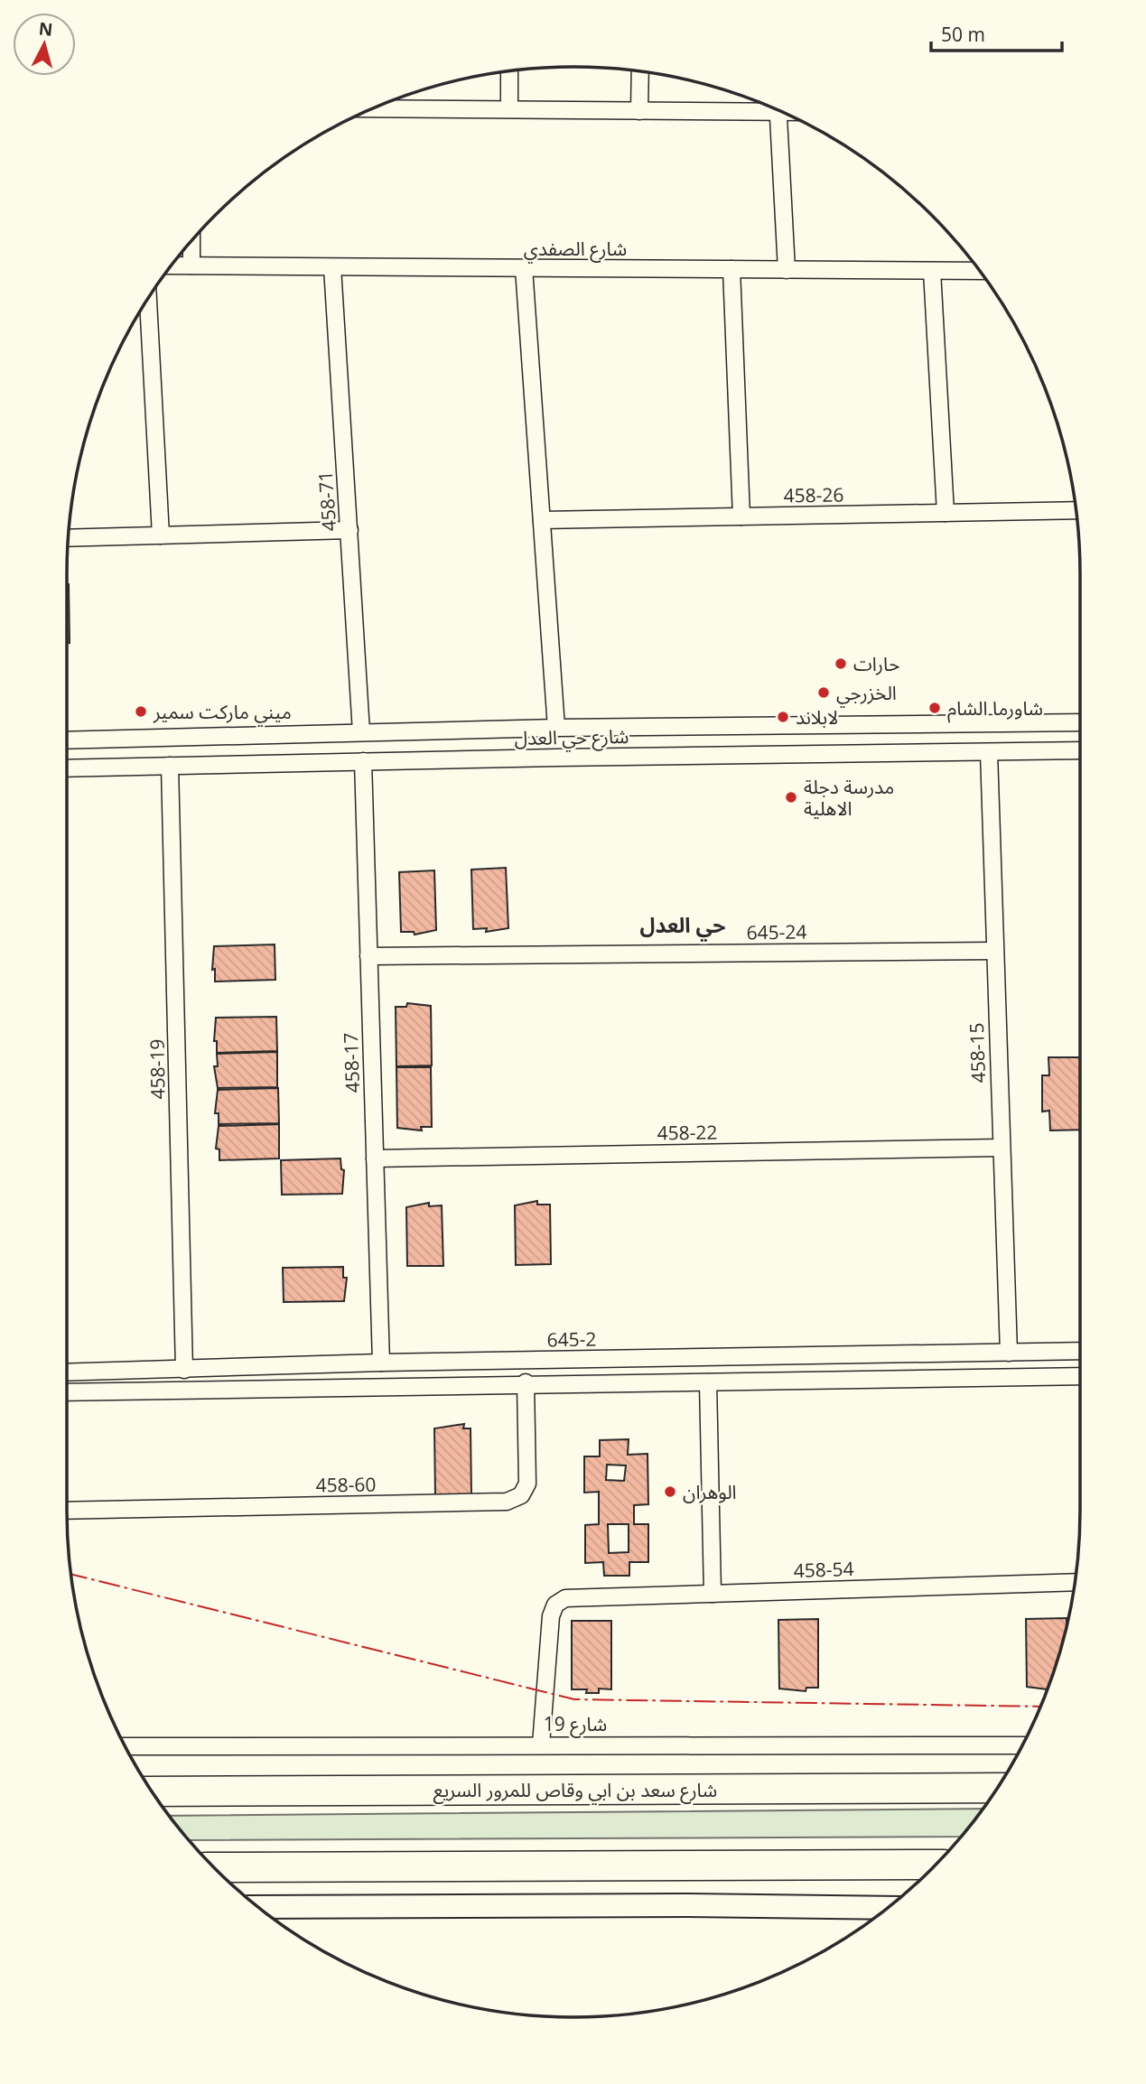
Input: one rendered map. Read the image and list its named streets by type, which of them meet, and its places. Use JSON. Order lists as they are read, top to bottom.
{
  "streets": {
    "highway": ["شارع سعد بن ابي وقاص للمرور السريع"],
    "street": [
      "شارع الصفدي",
      "458-26",
      "458-71",
      "شارع حي العدل",
      "645-24",
      "458-15",
      "458-17",
      "458-19",
      "458-22",
      "645-2",
      "458-60",
      "458-54",
      "شارع 19"
    ]
  },
  "crossings": [
    ["شارع الصفدي", "458-71"],
    ["458-71", "شارع حي العدل"],
    ["شارع حي العدل", "458-15"],
    ["شارع حي العدل", "458-17"],
    ["شارع حي العدل", "458-19"],
    ["645-24", "458-15"],
    ["645-24", "458-17"],
    ["458-15", "458-22"],
    ["458-15", "645-2"],
    ["458-17", "458-22"],
    ["458-17", "645-2"],
    ["458-19", "645-2"],
    ["458-54", "شارع 19"]
  ],
  "districts": ["حي العدل"],
  "places": [
    "حارات",
    "الخزرجي",
    "شاورما الشام",
    "ميني ماركت سمير",
    "لابلاند",
    "مدرسة دجلة الاهلية",
    "الوهران"
  ],
  "scale_bar": "50 m",
  "north": "top"
}
